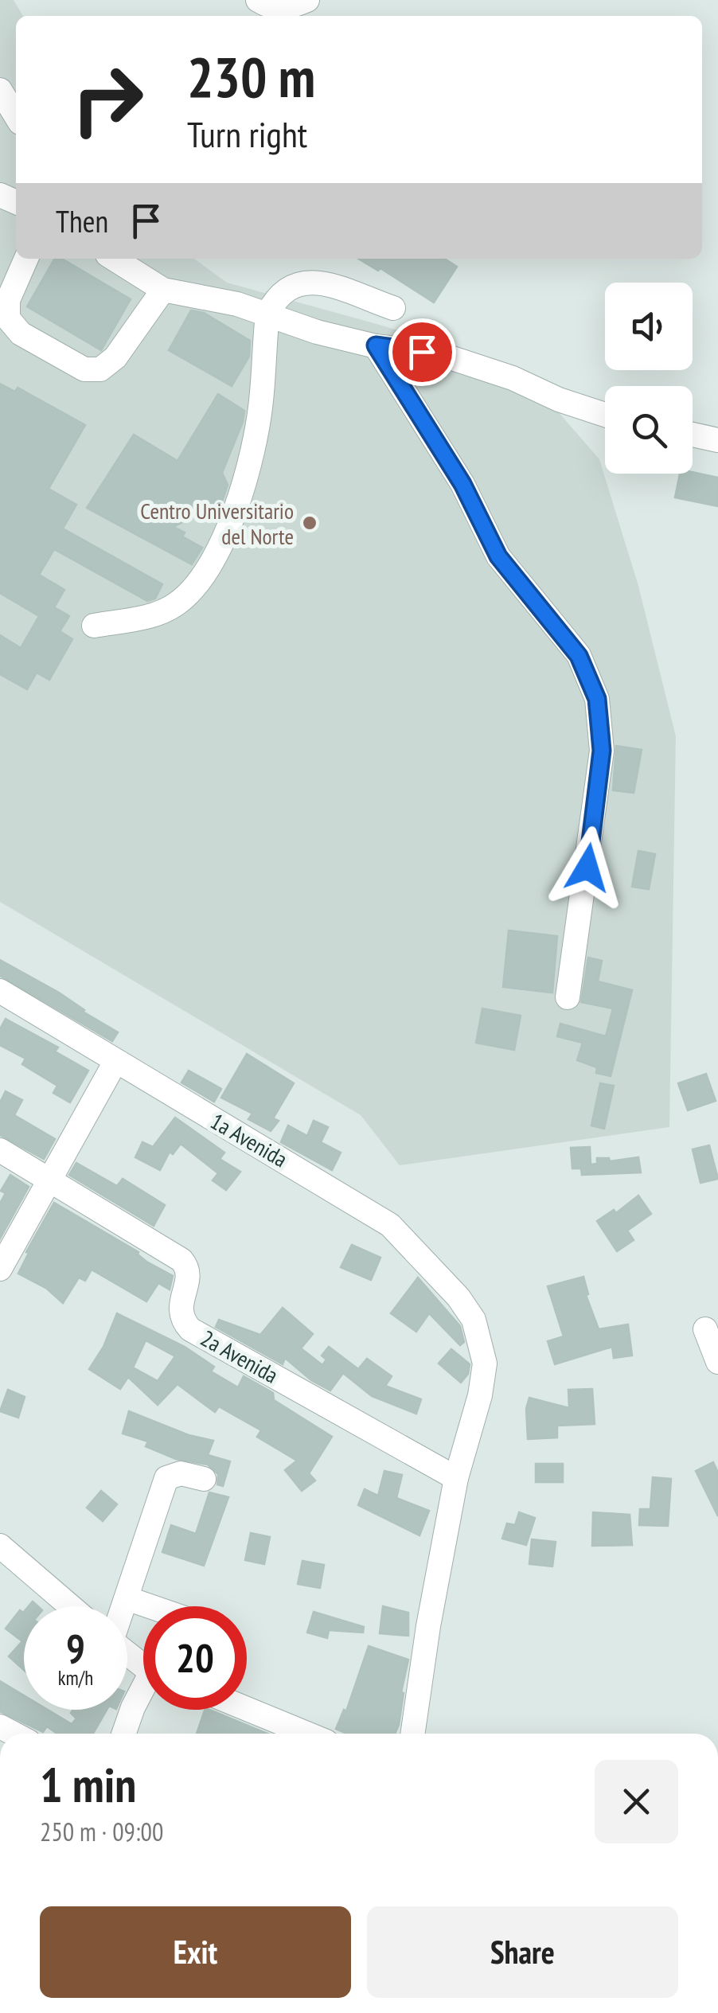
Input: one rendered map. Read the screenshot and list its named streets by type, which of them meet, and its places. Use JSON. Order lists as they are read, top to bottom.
{
  "streets": {
    "street": ["1a Avenida", "2a Avenida"]
  },
  "crossings": [
    ["1a Avenida", "2a Avenida"]
  ],
  "places": ["Centro Universitario del Norte"],
  "page": {
    "turn": ["230 m", "Turn right"],
    "then": "Then",
    "speed": "9 km/h",
    "limit": "20",
    "heading": ["1 min", "250 m · 09:00"],
    "buttons": ["Exit", "Share"]
  }
}
